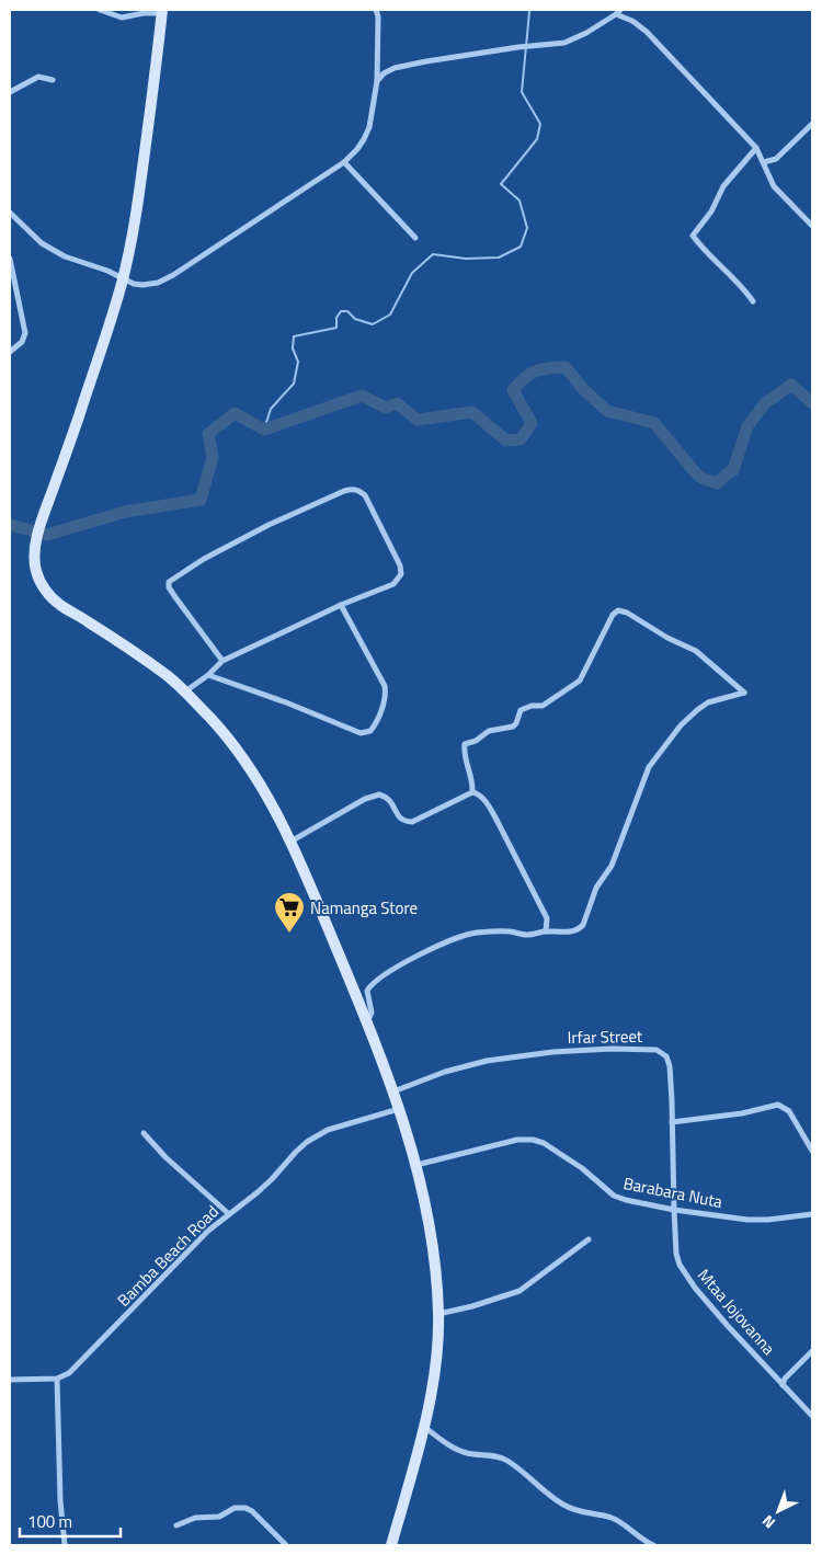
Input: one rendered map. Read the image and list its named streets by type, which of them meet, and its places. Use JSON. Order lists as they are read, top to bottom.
{
  "streets": {
    "street": [
      "Irfar Street",
      "Barabara Nuta",
      "Bamba Beach Road",
      "Mtaa Jojovanna"
    ]
  },
  "crossings": [
    ["Irfar Street", "Barabara Nuta"],
    ["Irfar Street", "Mtaa Jojovanna"],
    ["Barabara Nuta", "Mtaa Jojovanna"]
  ],
  "places": {
    "supermarket": ["Namanga Store"]
  },
  "scale_bar": "100 m",
  "north": "bottom left"
}
